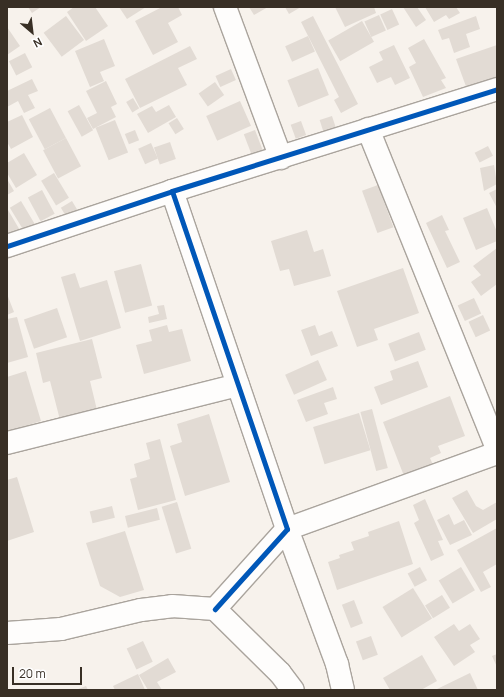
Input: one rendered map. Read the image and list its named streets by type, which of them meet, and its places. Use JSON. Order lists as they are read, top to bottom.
{
  "scale_bar": "20 m",
  "north": "bottom right"
}
